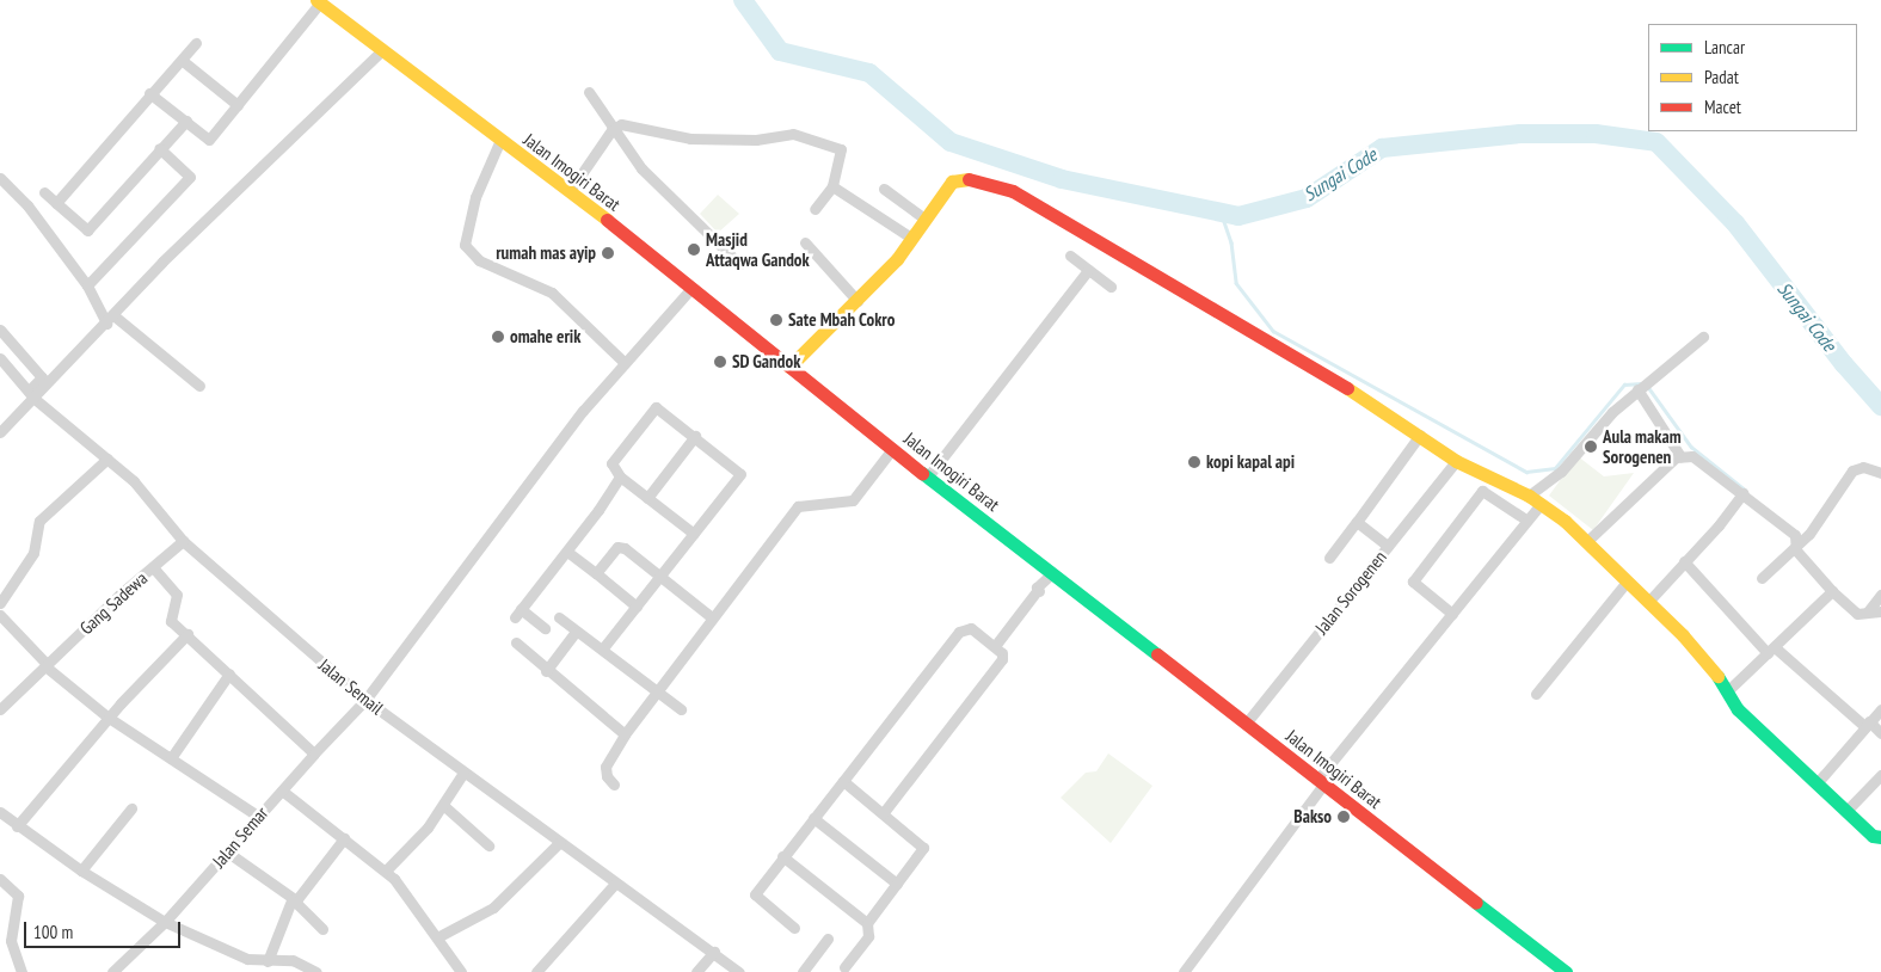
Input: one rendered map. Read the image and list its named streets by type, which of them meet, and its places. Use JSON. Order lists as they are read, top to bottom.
{
  "streets": {
    "main road": ["Jalan Imogiri Barat"],
    "street": [
      "Jalan Sorogenen",
      "Gang Sadewa",
      "Jalan Semail",
      "Jalan Semar"
    ]
  },
  "crossings": [
    ["Jalan Imogiri Barat", "Jalan Sorogenen"],
    ["Jalan Imogiri Barat", "Jalan Semar"],
    ["Gang Sadewa", "Jalan Semail"],
    ["Jalan Semail", "Jalan Semar"]
  ],
  "water": ["Sungai Code"],
  "places": [
    "Masjid Attaqwa Gandok",
    "rumah mas ayip",
    "Sate Mbah Cokro",
    "omahe erik",
    "SD Gandok",
    "Aula makam Sorogenen",
    "kopi kapal api",
    "Bakso"
  ],
  "legend": ["Lancar", "Padat", "Macet"],
  "scale_bar": "100 m"
}
